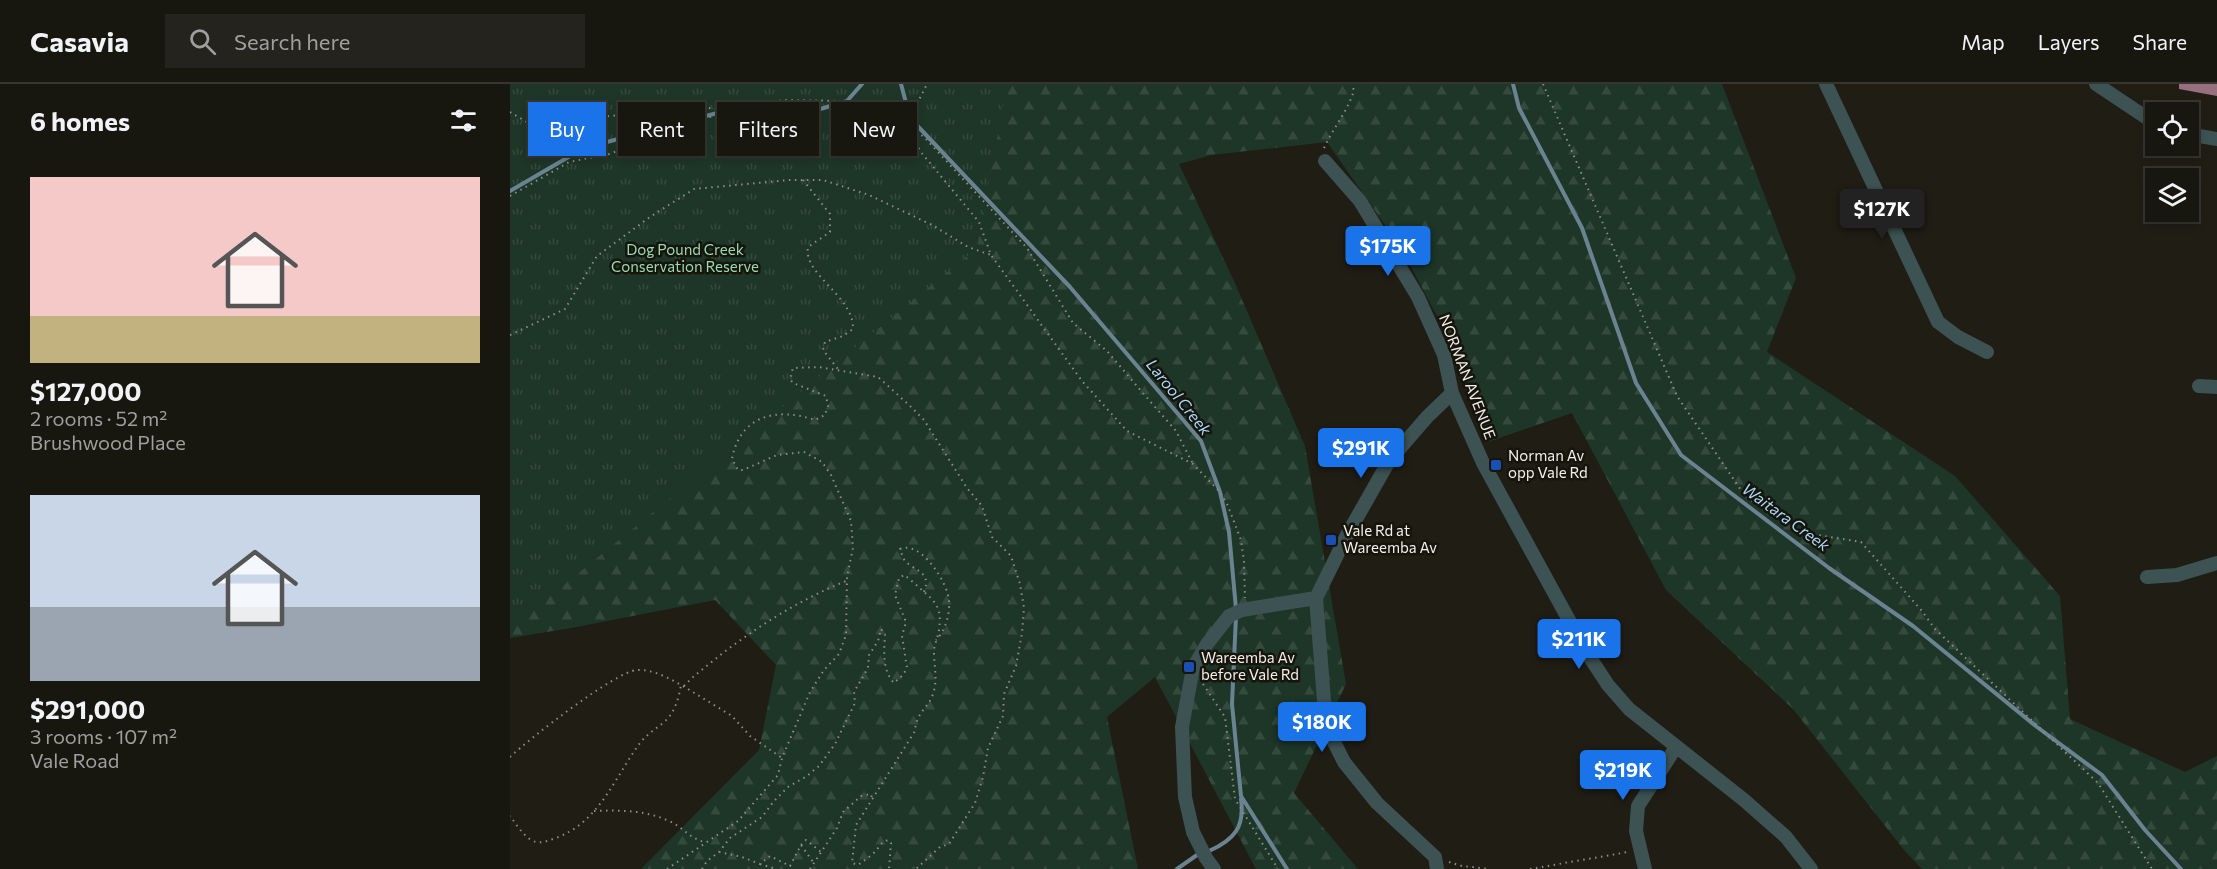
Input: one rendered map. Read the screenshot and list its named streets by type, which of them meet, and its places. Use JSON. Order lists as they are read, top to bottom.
{
  "streets": {
    "street": ["NORMAN AVENUE"]
  },
  "water": ["Larool Creek", "Waitara Creek"],
  "parks": ["Dog Pound Creek Conservation Reserve"],
  "places": {
    "transit": ["Norman Av opp Vale Rd", "Vale Rd at Wareemba Av", "Wareemba Av before Vale Rd"]
  },
  "page": {
    "header": "Casavia",
    "search": "Search here",
    "nav": ["Map", "Layers", "Share"],
    "heading": "6 homes",
    "chip": [
      "Buy",
      "Rent",
      "Filters",
      "New"
    ],
    "list": [
      {
        "name": "$127,000",
        "note": "2 rooms · 52 m² · Brushwood Place"
      },
      {
        "name": "$291,000",
        "note": "3 rooms · 107 m² · Vale Road"
      }
    ],
    "price": [
      "$127K",
      "$175K",
      "$291K",
      "$211K",
      "$180K",
      "$219K"
    ]
  }
}
